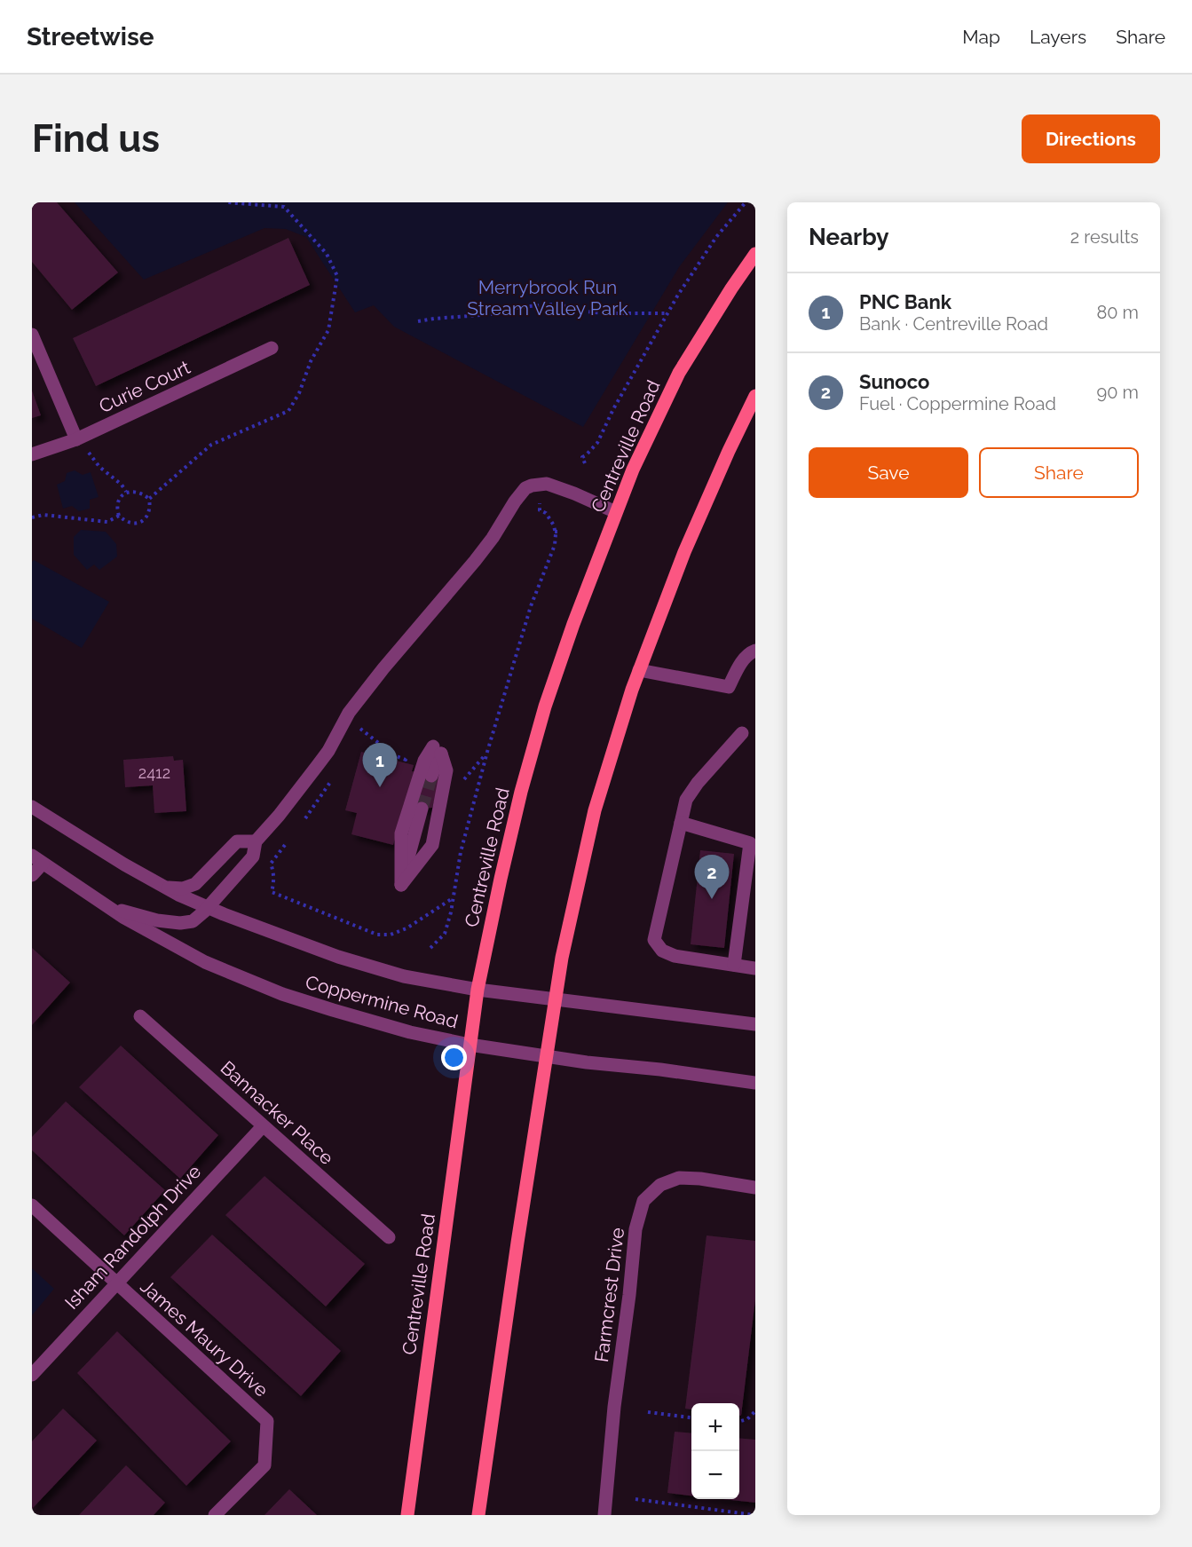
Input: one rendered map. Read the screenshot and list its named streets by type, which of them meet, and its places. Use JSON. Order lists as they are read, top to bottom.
{
  "streets": {
    "main road": ["Centreville Road"],
    "street": [
      "Curie Court",
      "Coppermine Road",
      "Bannacker Place",
      "Isham Randolph Drive",
      "Farmcrest Drive",
      "James Maury Drive"
    ]
  },
  "crossings": [
    ["Centreville Road", "Coppermine Road"],
    ["Bannacker Place", "Isham Randolph Drive"],
    ["Isham Randolph Drive", "James Maury Drive"]
  ],
  "parks": ["Merrybrook Run Stream Valley Park"],
  "house_numbers": ["2412"],
  "page": {
    "header": "Streetwise",
    "nav": ["Map", "Layers", "Share"],
    "buttons": [
      "Directions",
      ["Save", "Share"]
    ],
    "title": "Find us",
    "heading": ["Nearby", "2 results"],
    "list": [
      {
        "mark": "1",
        "name": "PNC Bank",
        "note": "Bank · Centreville Road",
        "value": "80 m"
      },
      {
        "mark": "2",
        "name": "Sunoco",
        "note": "Fuel · Coppermine Road",
        "value": "90 m"
      }
    ],
    "pins": ["1", "2"],
    "map_buttons": ["+", "−"]
  }
}
